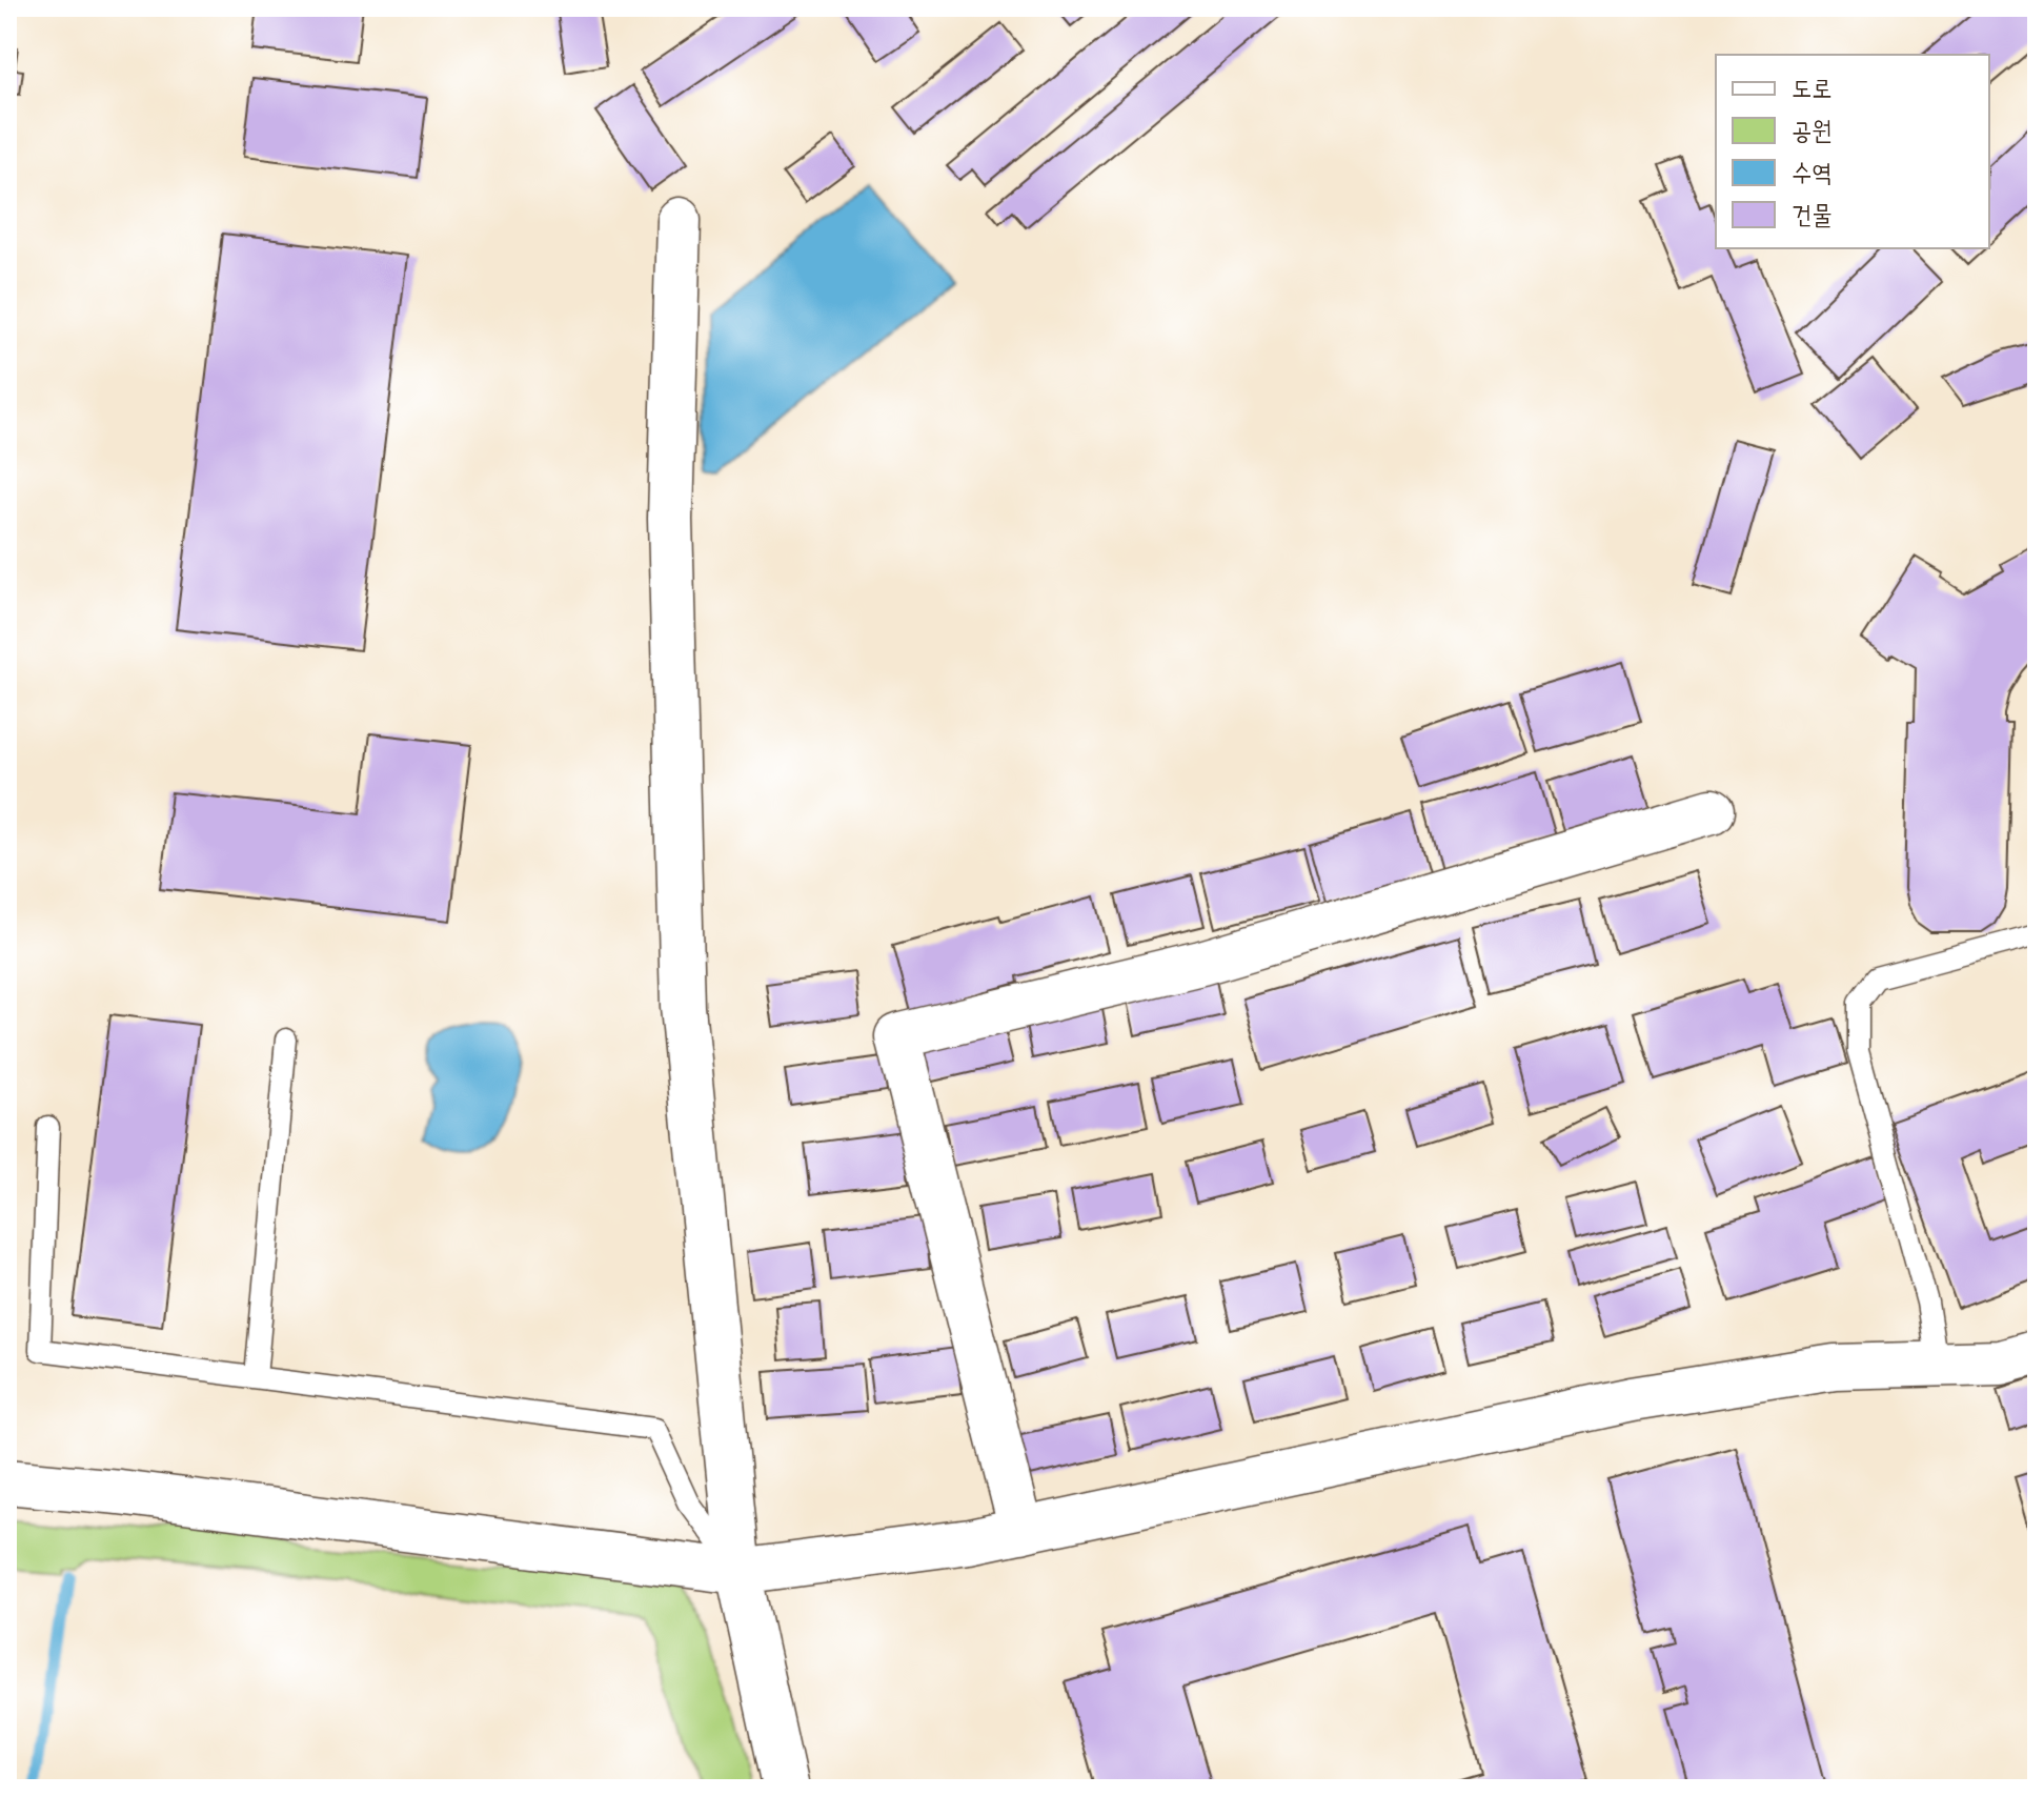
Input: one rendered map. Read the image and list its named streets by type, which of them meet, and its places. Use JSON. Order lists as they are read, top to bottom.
{
  "legend": [
    "도로",
    "공원",
    "수역",
    "건물"
  ]
}
